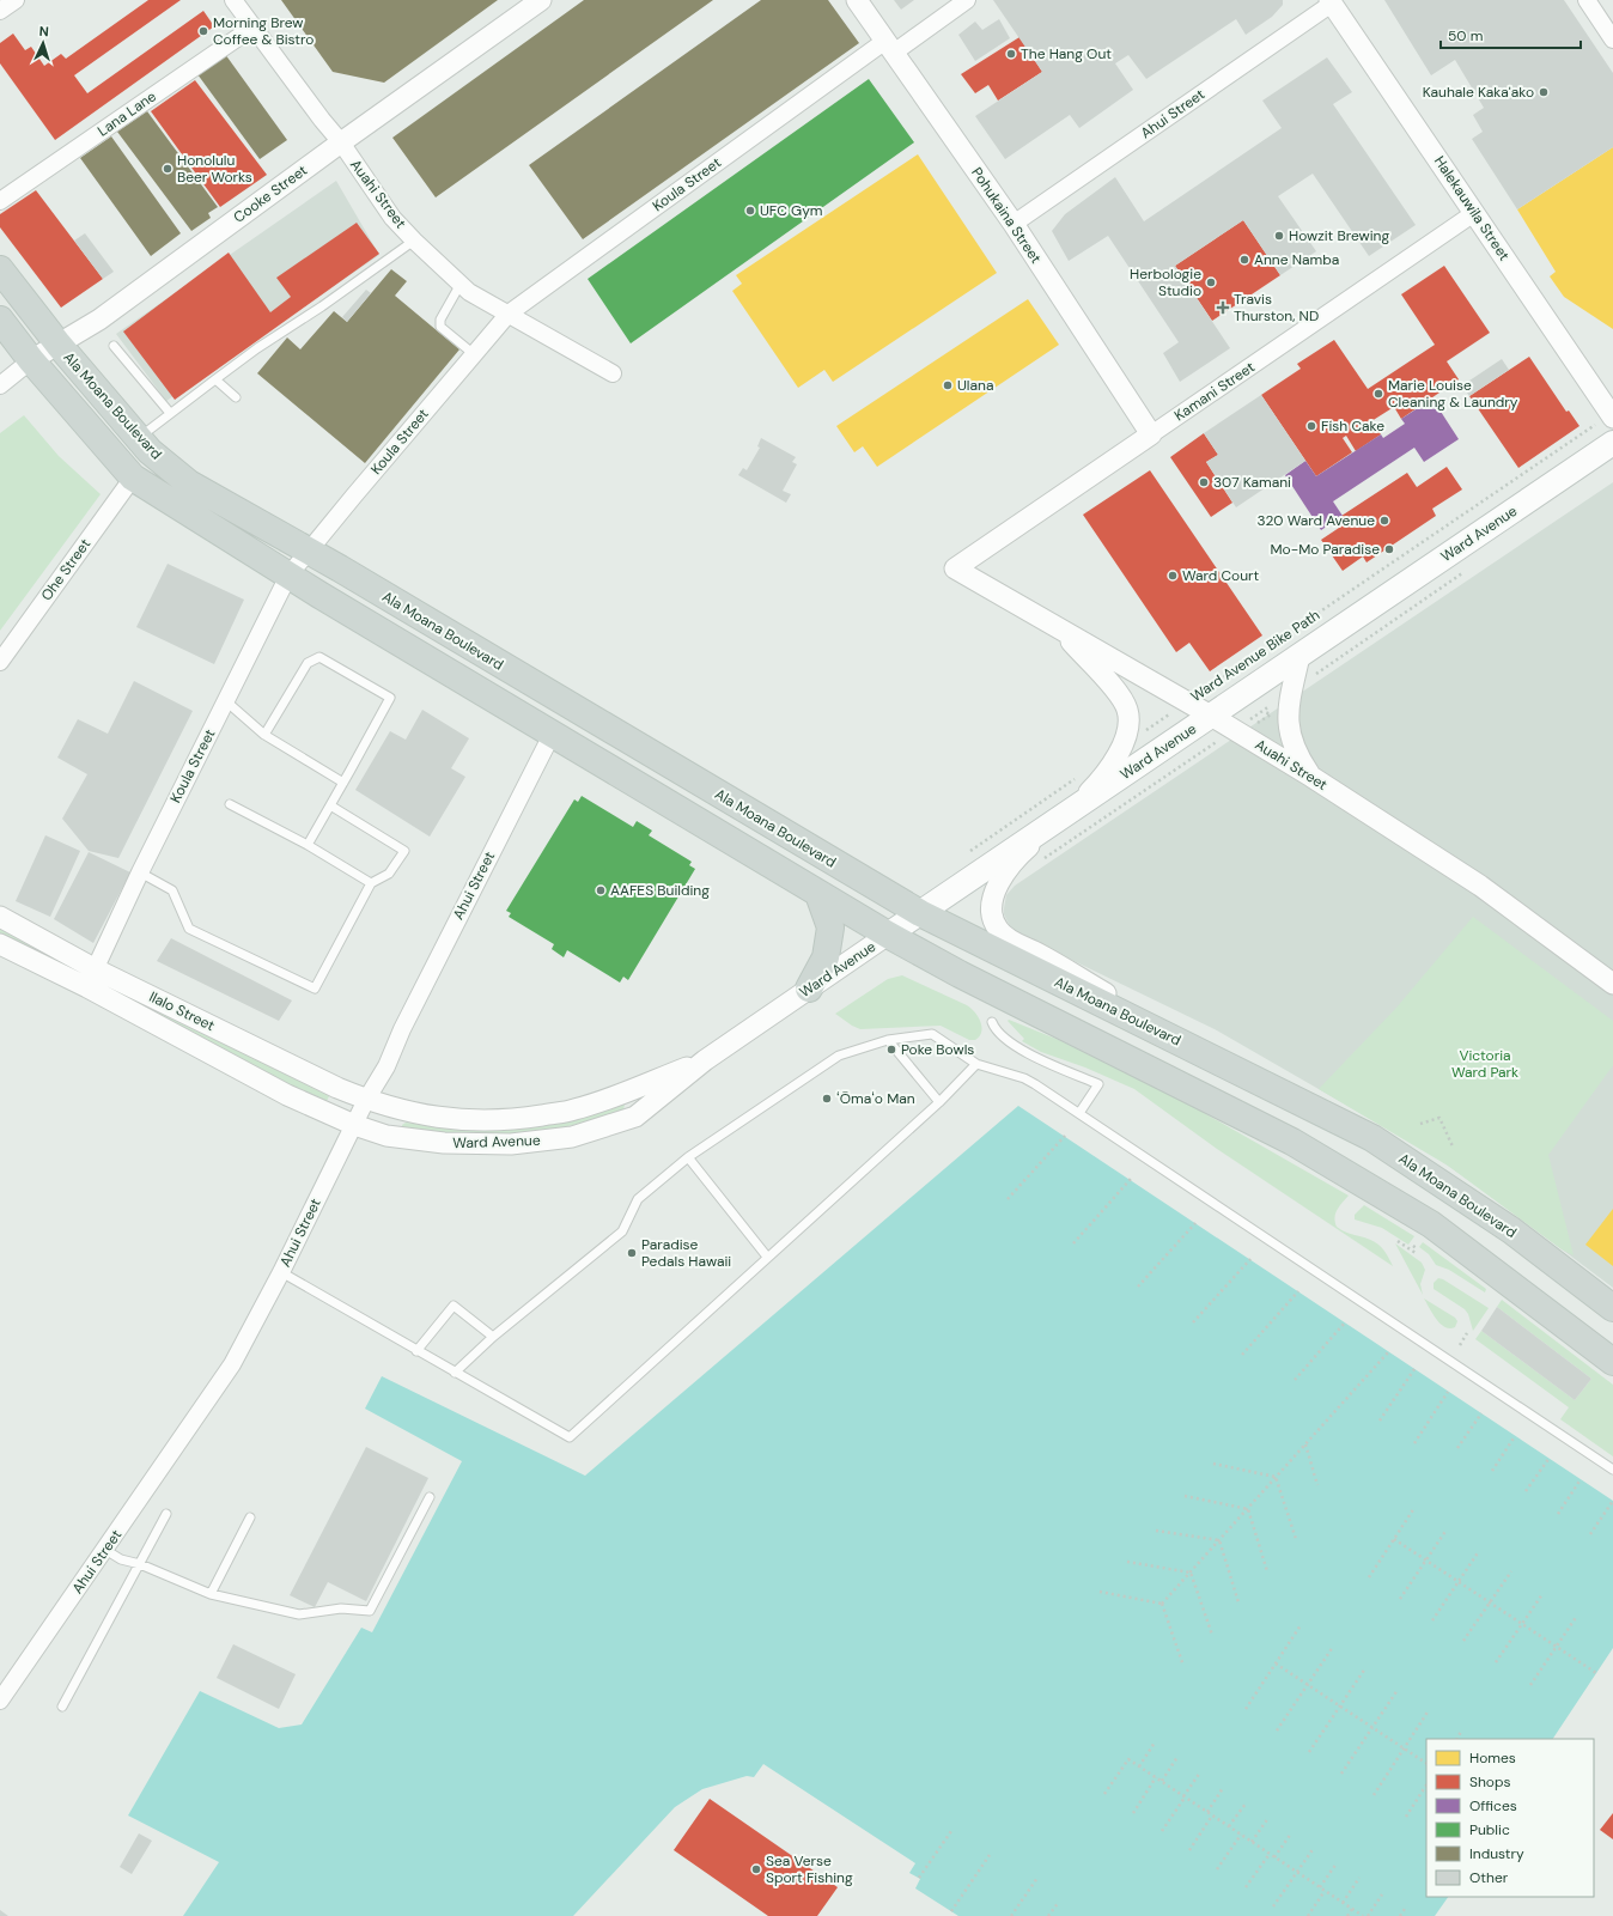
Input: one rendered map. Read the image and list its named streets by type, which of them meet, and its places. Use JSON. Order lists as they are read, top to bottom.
{
  "streets": {
    "main road": ["Ala Moana Boulevard", "Ward Avenue"],
    "street": [
      "Lana Lane",
      "Ahui Street",
      "Koula Street",
      "Cooke Street",
      "Auahi Street",
      "Halekauwila Street",
      "Pohukaina Street",
      "Kamani Street",
      "Ohe Street",
      "Ilalo Street"
    ],
    "path": ["Ward Avenue Bike Path"]
  },
  "crossings": [
    ["Lana Lane", "Auahi Street"],
    ["Ahui Street", "Halekauwila Street"],
    ["Ahui Street", "Pohukaina Street"],
    ["Ahui Street", "Ward Avenue"],
    ["Ahui Street", "Ilalo Street"],
    ["Koula Street", "Auahi Street"],
    ["Koula Street", "Pohukaina Street"],
    ["Koula Street", "Ala Moana Boulevard"],
    ["Koula Street", "Ilalo Street"],
    ["Cooke Street", "Auahi Street"],
    ["Cooke Street", "Ala Moana Boulevard"],
    ["Auahi Street", "Kamani Street"],
    ["Auahi Street", "Ward Avenue"],
    ["Auahi Street", "Ward Avenue Bike Path"],
    ["Halekauwila Street", "Kamani Street"],
    ["Halekauwila Street", "Ward Avenue Bike Path"],
    ["Pohukaina Street", "Kamani Street"],
    ["Ala Moana Boulevard", "Ward Avenue"],
    ["Ward Avenue", "Ilalo Street"]
  ],
  "parks": ["Victoria Ward Park"],
  "places": {
    "other": [
      "Morning Brew Coffee & Bistro",
      "The Hang Out",
      "Kauhale Kaka'ako",
      "Honolulu Beer Works",
      "UFC Gym",
      "Howzit Brewing",
      "Anne Namba",
      "Herbologie Studio",
      "Ulana",
      "Marie Louise Cleaning & Laundry",
      "Fish Cake",
      "307 Kamani",
      "320 Ward Avenue",
      "Mo-Mo Paradise",
      "Ward Court",
      "AAFES Building",
      "Poke Bowls",
      "ʻŌmaʻo Man",
      "Paradise Pedals Hawaii",
      "Sea Verse Sport Fishing"
    ],
    "health": ["Travis Thurston, ND"]
  },
  "legend": [
    "Homes",
    "Shops",
    "Offices",
    "Public",
    "Industry",
    "Other"
  ],
  "scale_bar": "50 m",
  "north": "top"
}
